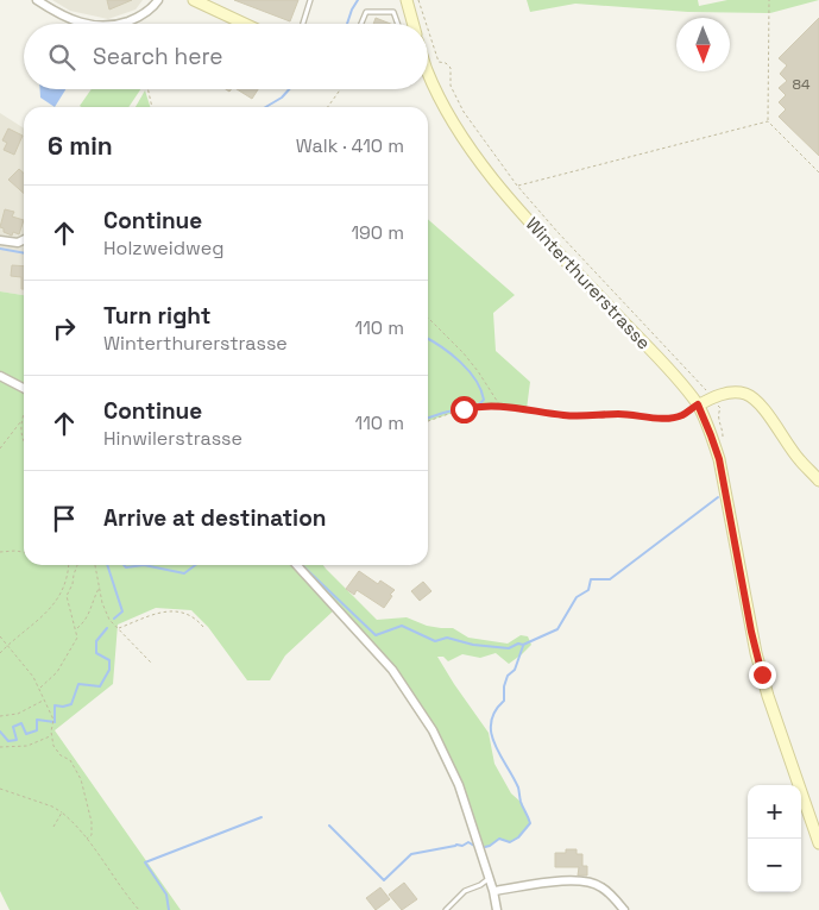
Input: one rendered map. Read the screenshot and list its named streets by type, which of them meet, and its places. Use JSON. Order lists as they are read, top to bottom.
{
  "streets": {
    "main road": ["Winterthurerstrasse"]
  },
  "house_numbers": ["84"],
  "north": "bottom",
  "page": {
    "search": "Search here",
    "heading": ["6 min", "Walk · 410 m"],
    "list": [
      ["Continue", "Holzweidweg", "190 m"],
      ["Turn right", "Winterthurerstrasse", "110 m"],
      ["Continue", "Hinwilerstrasse", "110 m"],
      "Arrive at destination"
    ],
    "map_buttons": ["+", "−"]
  }
}
